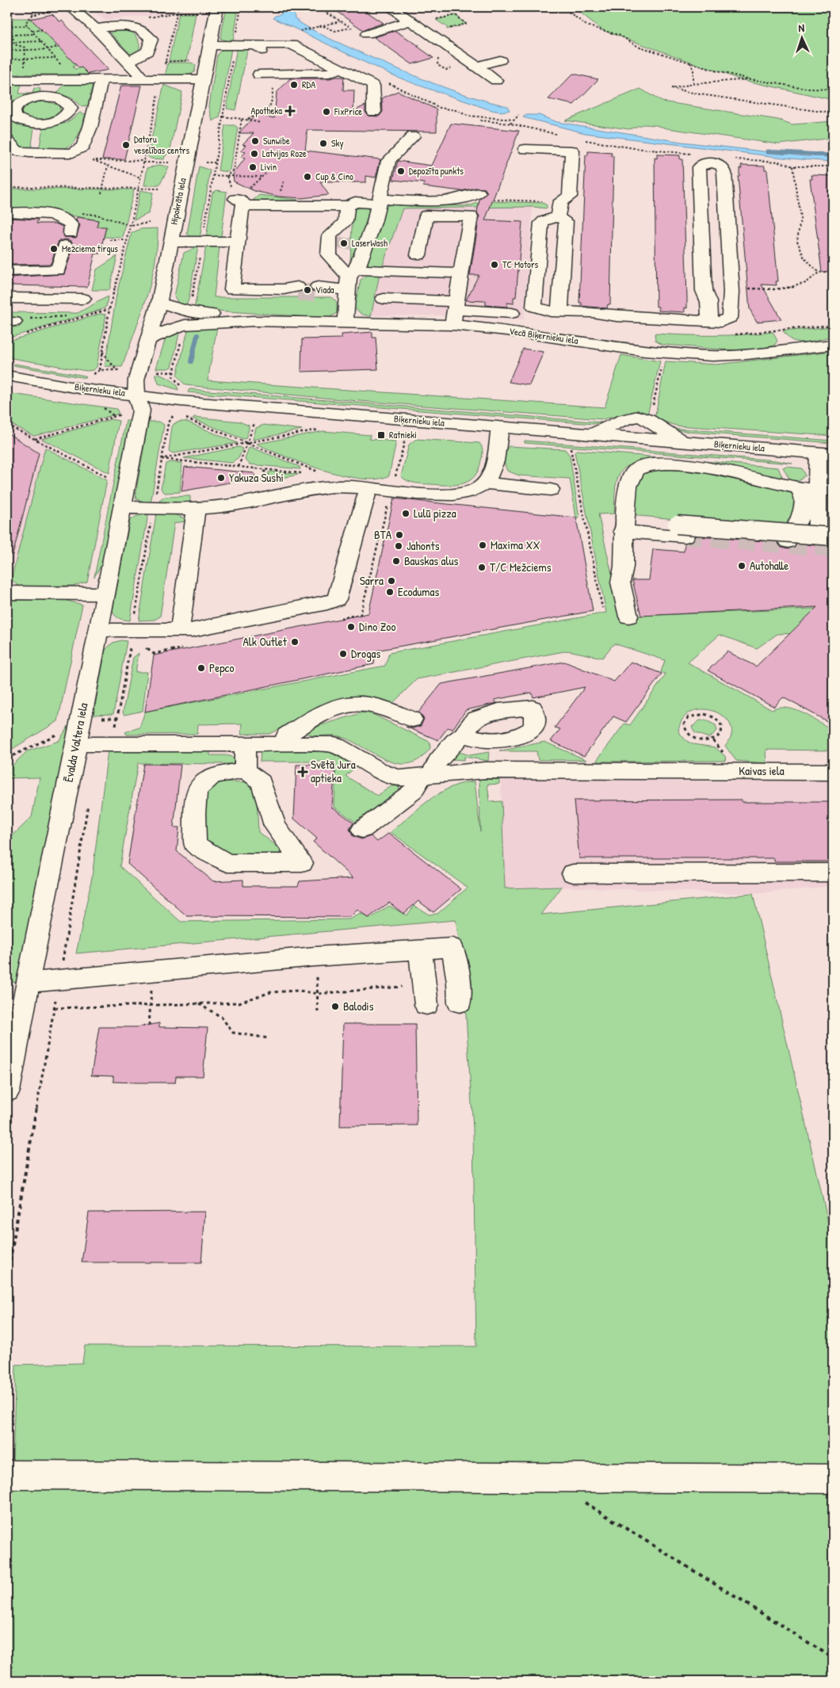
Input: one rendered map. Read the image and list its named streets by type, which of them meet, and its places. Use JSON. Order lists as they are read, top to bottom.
{
  "streets": {
    "street": [
      "Hipokrāta iela",
      "Vecā Biķernieku iela",
      "Biķernieku iela",
      "Ēvalda Valtera iela",
      "Kaivas iela"
    ]
  },
  "crossings": [
    ["Hipokrāta iela", "Vecā Biķernieku iela"],
    ["Hipokrāta iela", "Biķernieku iela"],
    ["Hipokrāta iela", "Ēvalda Valtera iela"],
    ["Biķernieku iela", "Ēvalda Valtera iela"],
    ["Ēvalda Valtera iela", "Kaivas iela"]
  ],
  "places": {
    "other": [
      "RDA",
      "FixPrice",
      "Sunwibe",
      "Sky",
      "Datoru veselības centrs",
      "Latvijas Roze",
      "Livin",
      "Depozīta punkts",
      "Cup & Cino",
      "LaserWash",
      "Mežciema tirgus",
      "TC Motors",
      "Viada",
      "Yakuza Sushi",
      "Lulū pizza",
      "BTA",
      "Maxima XX",
      "Jahonts",
      "Bauskas alus",
      "Autohalle",
      "T/C Mežciems",
      "Sarra",
      "Ecodumas",
      "Dino Zoo",
      "Alk Outlet",
      "Drogas",
      "Pepco",
      "Balodis"
    ],
    "health": ["Apotheka", "Svētā Jura aptieka"],
    "transit": ["Ratnieki"]
  },
  "north": "top"
}
